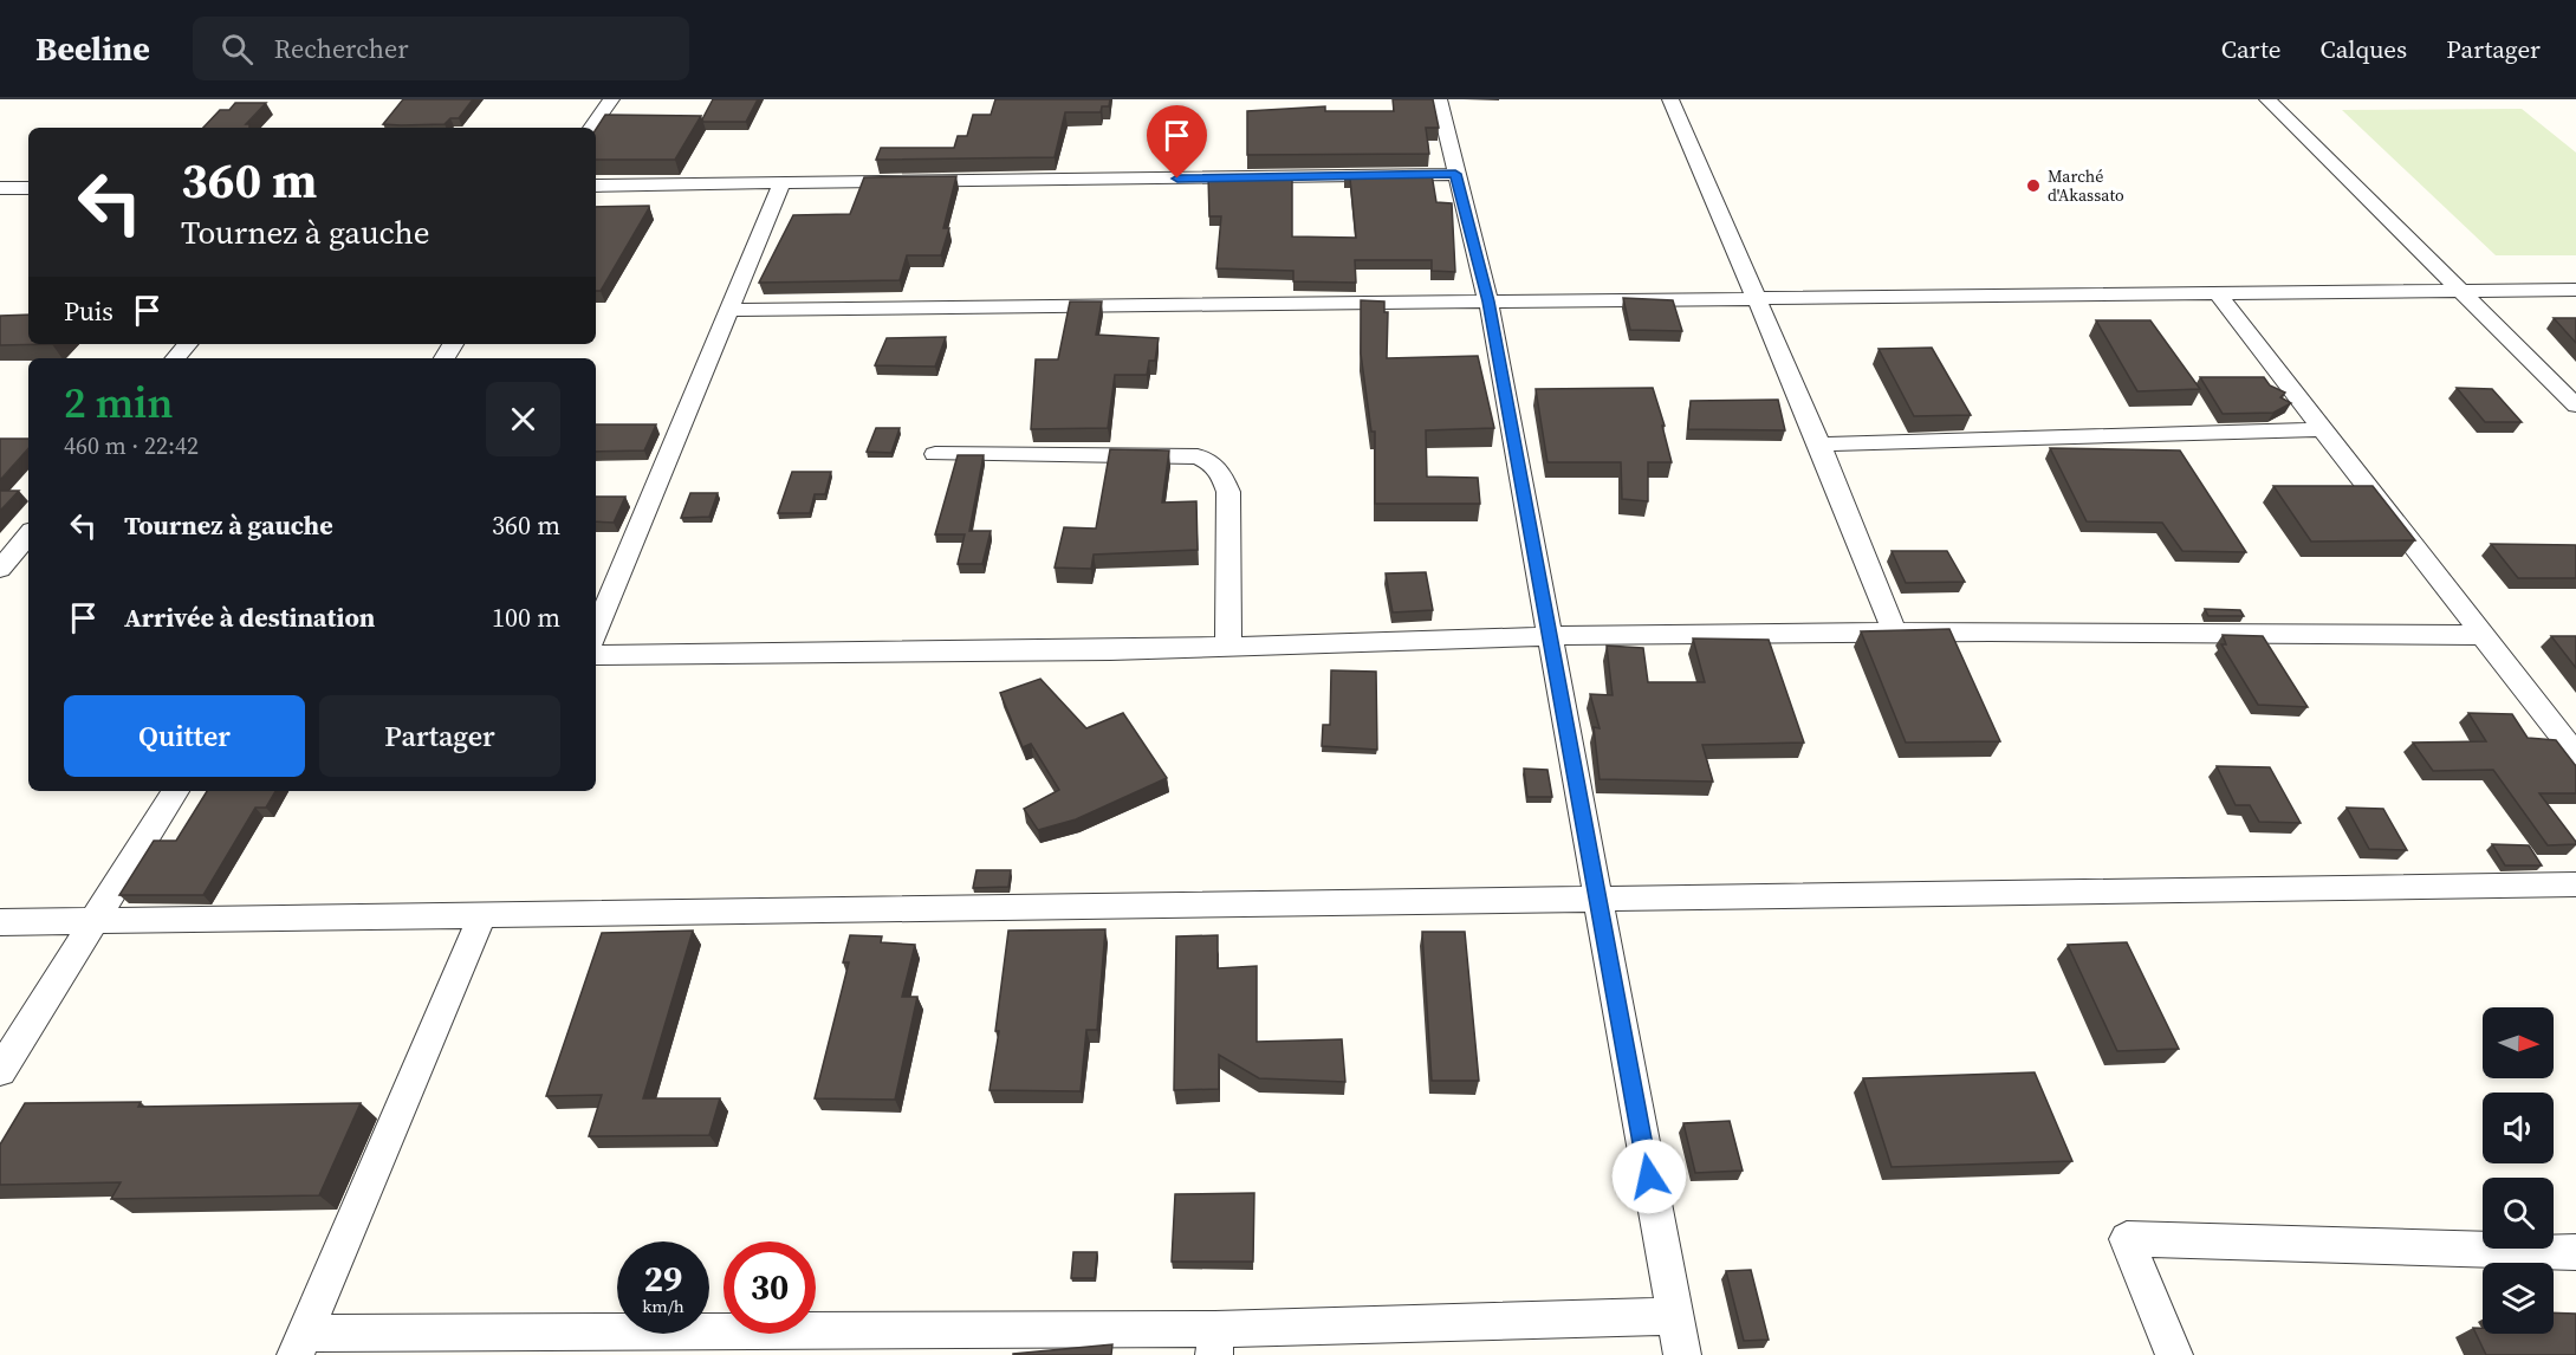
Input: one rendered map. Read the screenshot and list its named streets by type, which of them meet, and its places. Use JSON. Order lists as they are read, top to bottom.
{
  "places": ["Marché d'Akassato"],
  "north": "right",
  "page": {
    "header": "Beeline",
    "search": "Rechercher",
    "nav": ["Carte", "Calques", "Partager"],
    "turn": ["360 m", "Tournez à gauche"],
    "then": "Puis",
    "heading": ["2 min", "460 m · 22:42"],
    "list": [
      {
        "name": "Tournez à gauche",
        "value": "360 m"
      },
      {
        "name": "Arrivée à destination",
        "value": "100 m"
      }
    ],
    "buttons": ["Quitter", "Partager"],
    "speed": "29 km/h",
    "limit": "30"
  }
}
